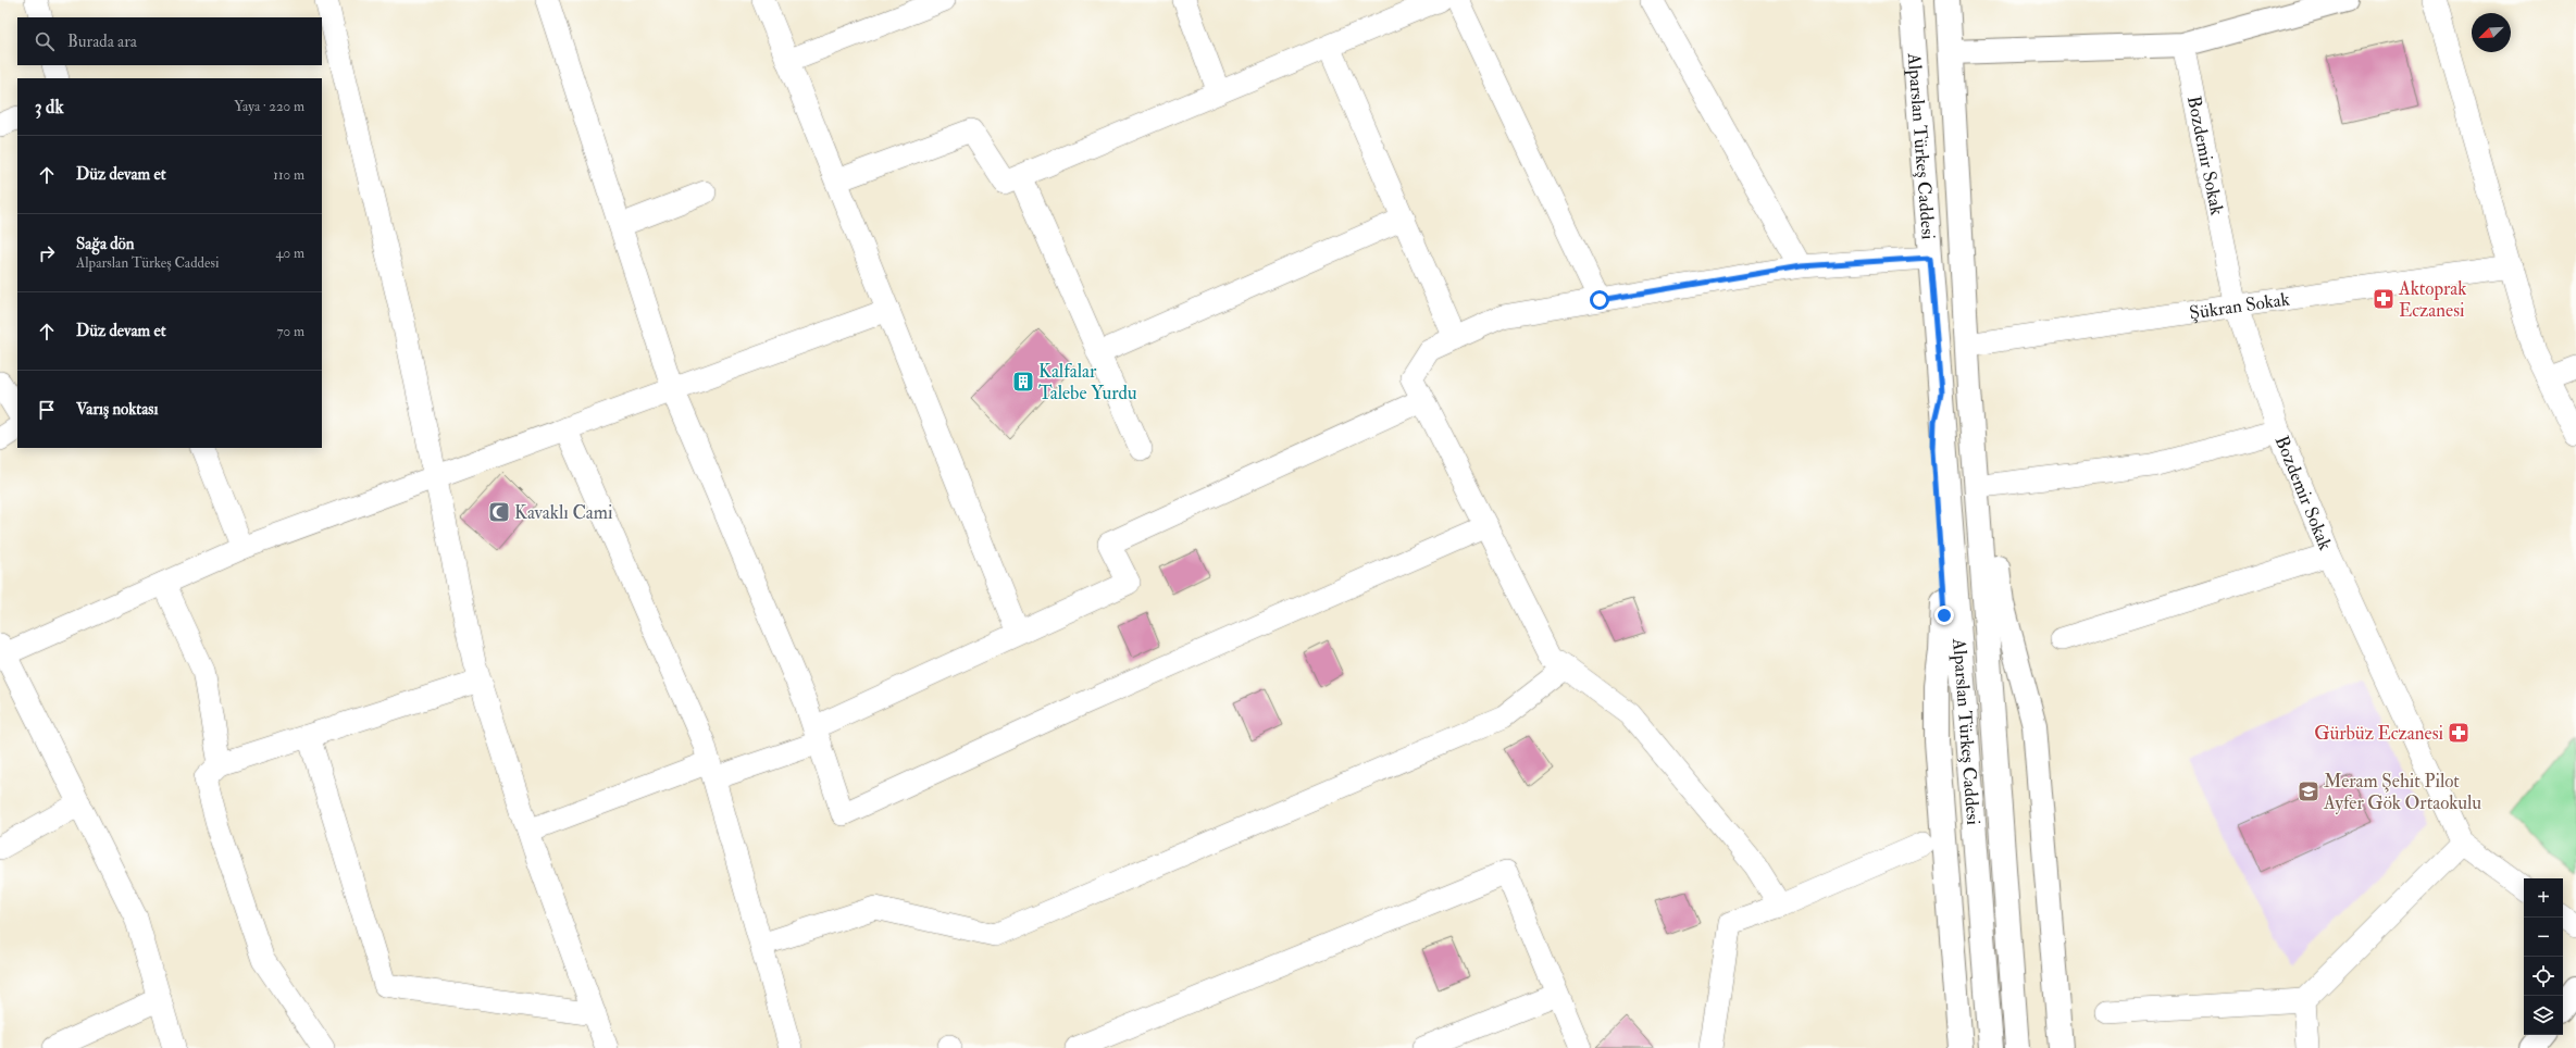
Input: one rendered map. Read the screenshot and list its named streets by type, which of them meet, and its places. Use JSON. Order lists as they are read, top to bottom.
{
  "streets": {
    "main road": ["Alparslan Türkeş Caddesi"],
    "street": ["Bozdemir Sokak", "Şükran Sokak"]
  },
  "crossings": [
    ["Alparslan Türkeş Caddesi", "Şükran Sokak"],
    ["Bozdemir Sokak", "Şükran Sokak"]
  ],
  "places": {
    "pharmacy": ["Aktoprak Eczanesi", "Gürbüz Eczanesi"],
    "building": ["Kalfalar Talebe Yurdu"],
    "mosque": ["Kavaklı Cami"],
    "school or university": ["Meram Şehit Pilot Ayfer Gök Ortaokulu"]
  },
  "north": "bottom left",
  "page": {
    "search": "Burada ara",
    "heading": ["3 dk", "Yaya · 220 m"],
    "list": [
      ["Düz devam et", "110 m"],
      ["Sağa dön", "Alparslan Türkeş Caddesi", "40 m"],
      ["Düz devam et", "70 m"],
      "Varış noktası"
    ],
    "map_buttons": ["+", "−"]
  }
}
